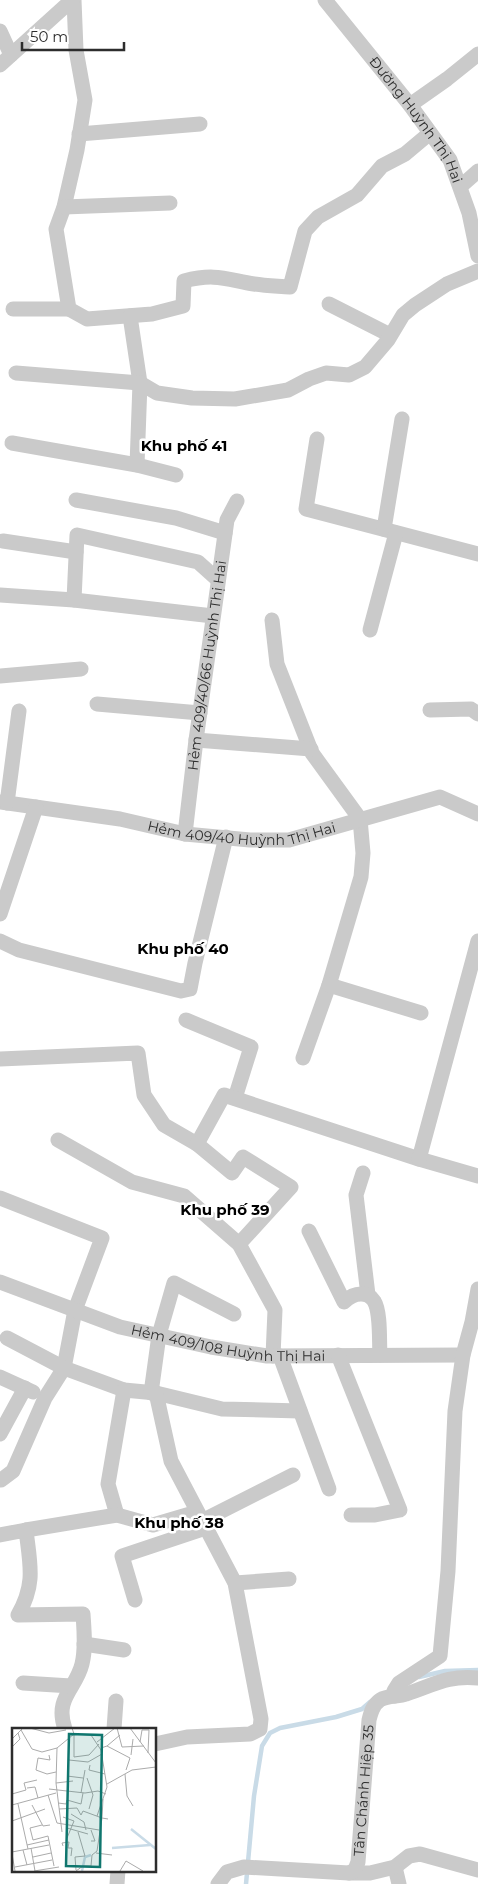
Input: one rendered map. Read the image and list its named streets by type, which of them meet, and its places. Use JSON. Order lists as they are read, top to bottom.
{
  "streets": {
    "street": [
      "Đường Huỳnh Thị Hai",
      "Hẻm 409/40/66 Huỳnh Thị Hai",
      "Hẻm 409/40 Huỳnh Thị Hai",
      "Hẻm 409/108 Huỳnh Thị Hai",
      "Tân Chánh Hiệp 35"
    ]
  },
  "crossings": [
    ["Hẻm 409/40/66 Huỳnh Thị Hai", "Hẻm 409/40 Huỳnh Thị Hai"]
  ],
  "districts": [
    "Khu phố 41",
    "Khu phố 40",
    "Khu phố 39",
    "Khu phố 38"
  ],
  "scale_bar": "50 m"
}
